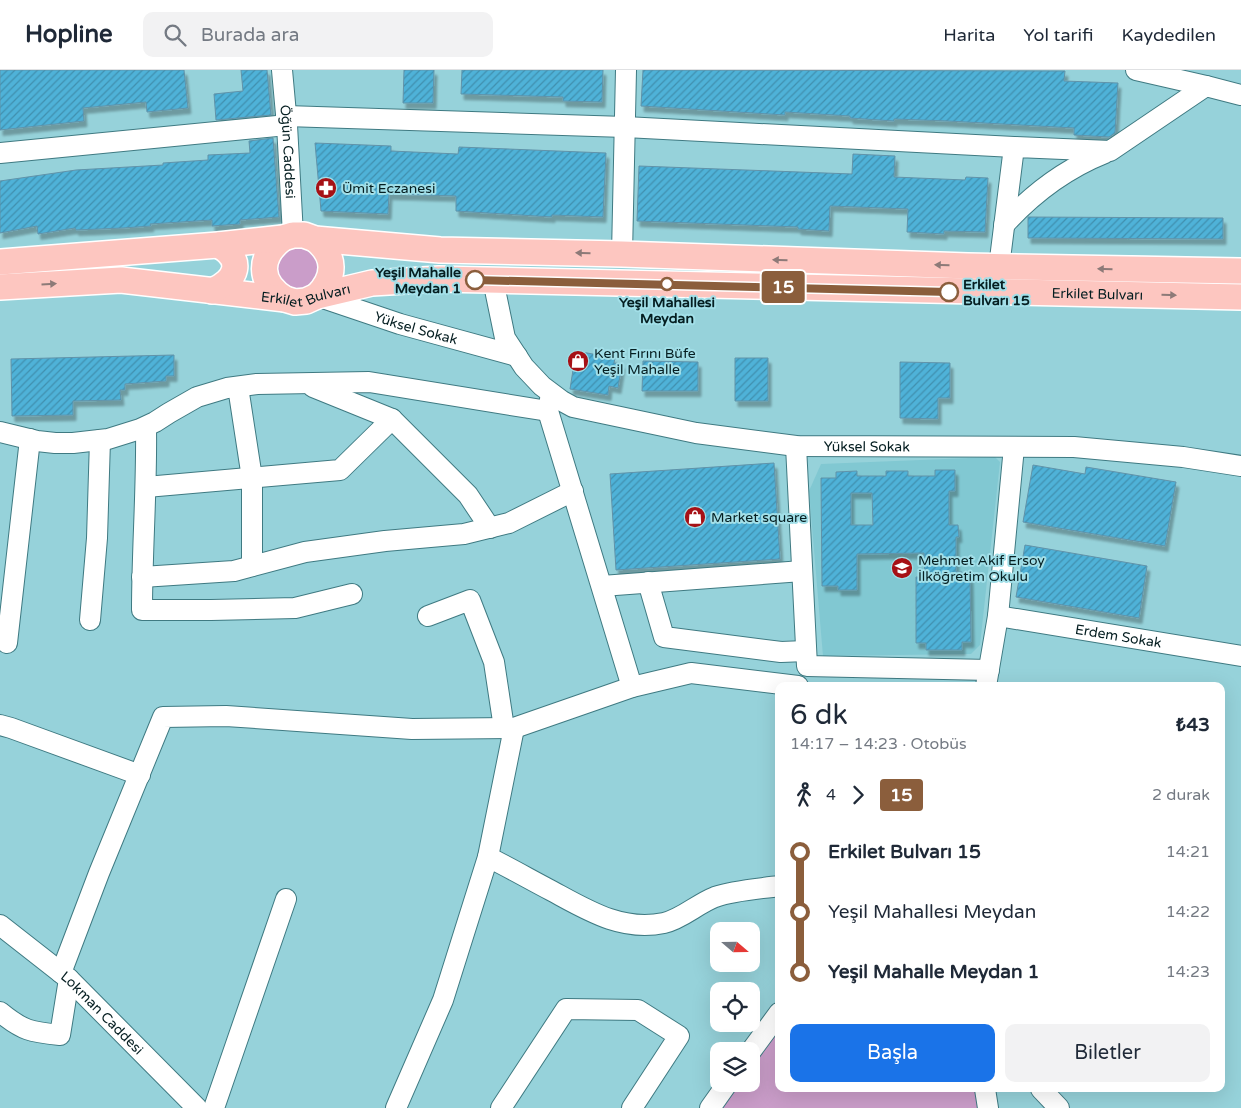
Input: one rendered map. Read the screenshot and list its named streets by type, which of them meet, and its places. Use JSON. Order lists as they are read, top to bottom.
{
  "streets": {
    "main road": ["Erkilet Bulvarı"],
    "street": [
      "Öğün Caddesi",
      "Yüksel Sokak",
      "Erdem Sokak",
      "Lokman Caddesi"
    ]
  },
  "crossings": [
    ["Öğün Caddesi", "Erkilet Bulvarı"],
    ["Öğün Caddesi", "Yüksel Sokak"],
    ["Erkilet Bulvarı", "Yüksel Sokak"]
  ],
  "places": {
    "pharmacy": ["Ümit Eczanesi"],
    "other": ["Yeşil Mahalle Meydan 1", "Yeşil Mahallesi Meydan", "Erkilet Bulvarı 15"],
    "shop": ["Kent Fırını Büfe Yeşil Mahalle", "Market square"],
    "school or university": ["Mehmet Akif Ersoy İlköğretim Okulu"]
  },
  "lines": ["bus line 15"],
  "north": "right",
  "page": {
    "header": "Hopline",
    "search": "Burada ara",
    "nav": ["Harita", "Yol tarifi", "Kaydedilen"],
    "on_map": "15",
    "heading": ["6 dk", "14:17 – 14:23 · Otobüs", "₺43"],
    "legs": ["4", "15", "2 durak"],
    "list": [
      {
        "name": "Erkilet Bulvarı 15",
        "value": "14:21"
      },
      {
        "name": "Yeşil Mahallesi Meydan",
        "value": "14:22"
      },
      {
        "name": "Yeşil Mahalle Meydan 1",
        "value": "14:23"
      }
    ],
    "buttons": ["Başla", "Biletler"]
  }
}
